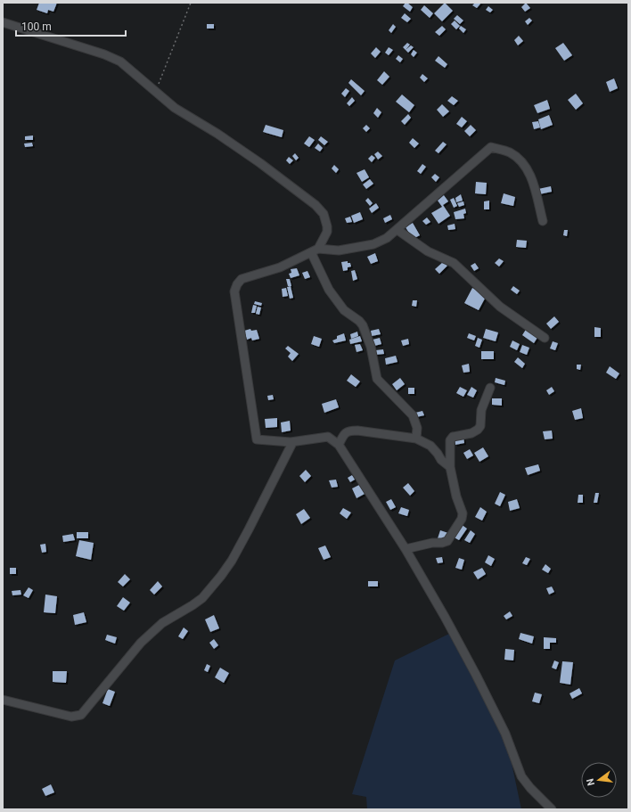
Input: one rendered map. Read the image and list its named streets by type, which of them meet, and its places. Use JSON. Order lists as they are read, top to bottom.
{
  "scale_bar": "100 m",
  "north": "left"
}
